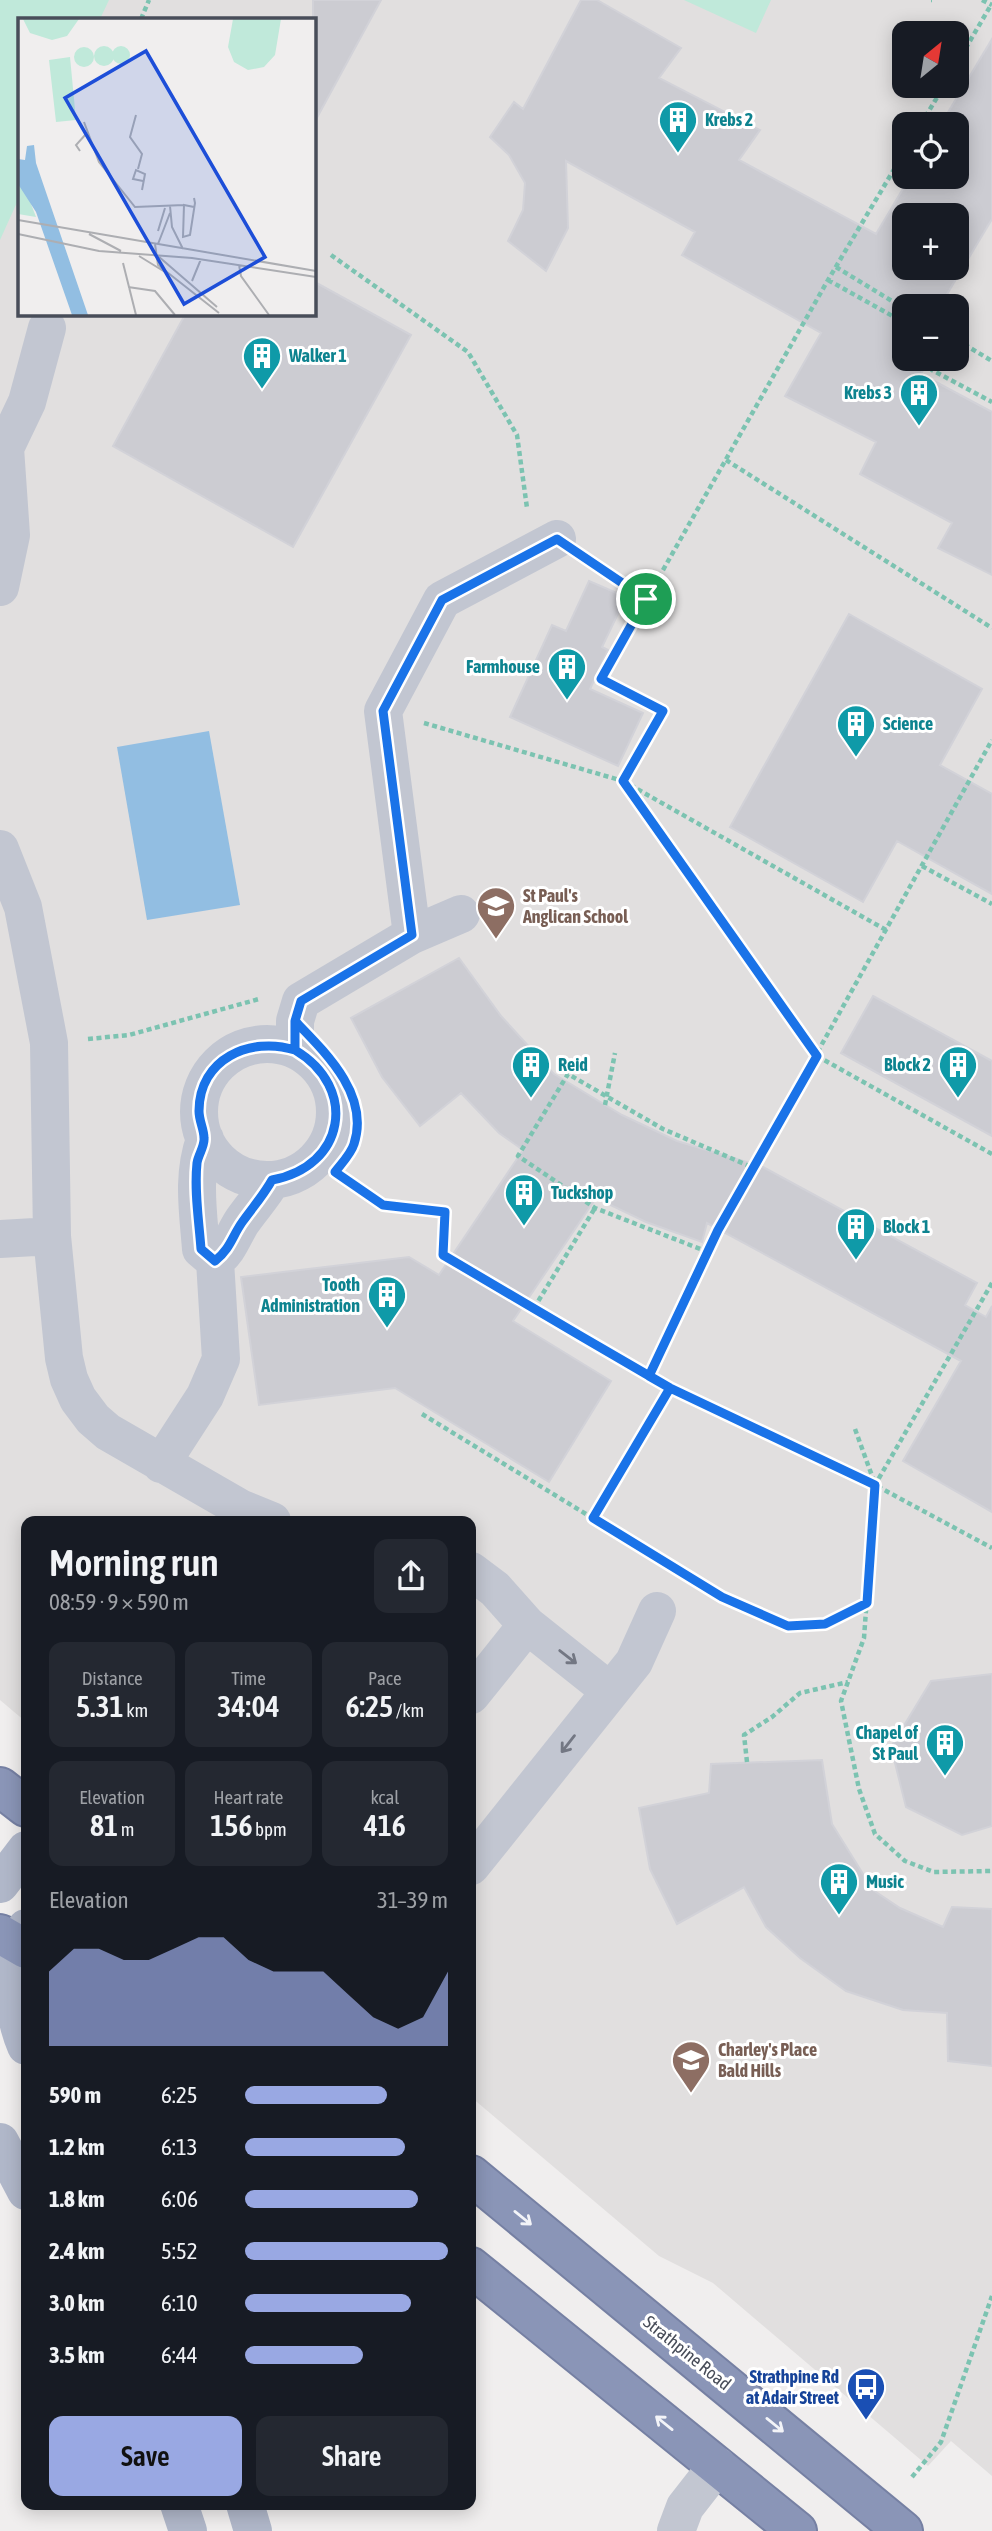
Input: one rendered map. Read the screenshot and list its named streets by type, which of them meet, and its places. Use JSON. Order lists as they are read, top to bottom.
{
  "streets": {
    "highway": ["Strathpine Road"]
  },
  "places": {
    "building": [
      "Krebs 2",
      "Walker 1",
      "Krebs 3",
      "Farmhouse",
      "Science",
      "Reid",
      "Block 2",
      "Tuckshop",
      "Block 1",
      "Tooth Administration",
      "Chapel of St Paul",
      "Music"
    ],
    "school or university": ["St Paul's Anglican School", "Charley's Place Bald Hills"],
    "bus stop": ["Strathpine Rd at Adair Street"]
  },
  "north": "top right",
  "page": {
    "map_buttons": ["+", "−"],
    "heading": ["Morning run", "08:59 · 9 × 590 m"],
    "stats": [
      ["Distance", "5.31 km"],
      ["Time", "34:04"],
      ["Pace", "6:25 /km"],
      ["Elevation", "81 m"],
      ["Heart rate", "156 bpm"],
      ["kcal", "416"]
    ],
    "chart": ["Elevation", "31–39 m"],
    "list": [
      {
        "name": "590 m",
        "note": "6:25"
      },
      {
        "name": "1.2 km",
        "note": "6:13"
      },
      {
        "name": "1.8 km",
        "note": "6:06"
      },
      {
        "name": "2.4 km",
        "note": "5:52"
      },
      {
        "name": "3.0 km",
        "note": "6:10"
      },
      {
        "name": "3.5 km",
        "note": "6:44"
      }
    ],
    "buttons": ["Save", "Share"]
  }
}
